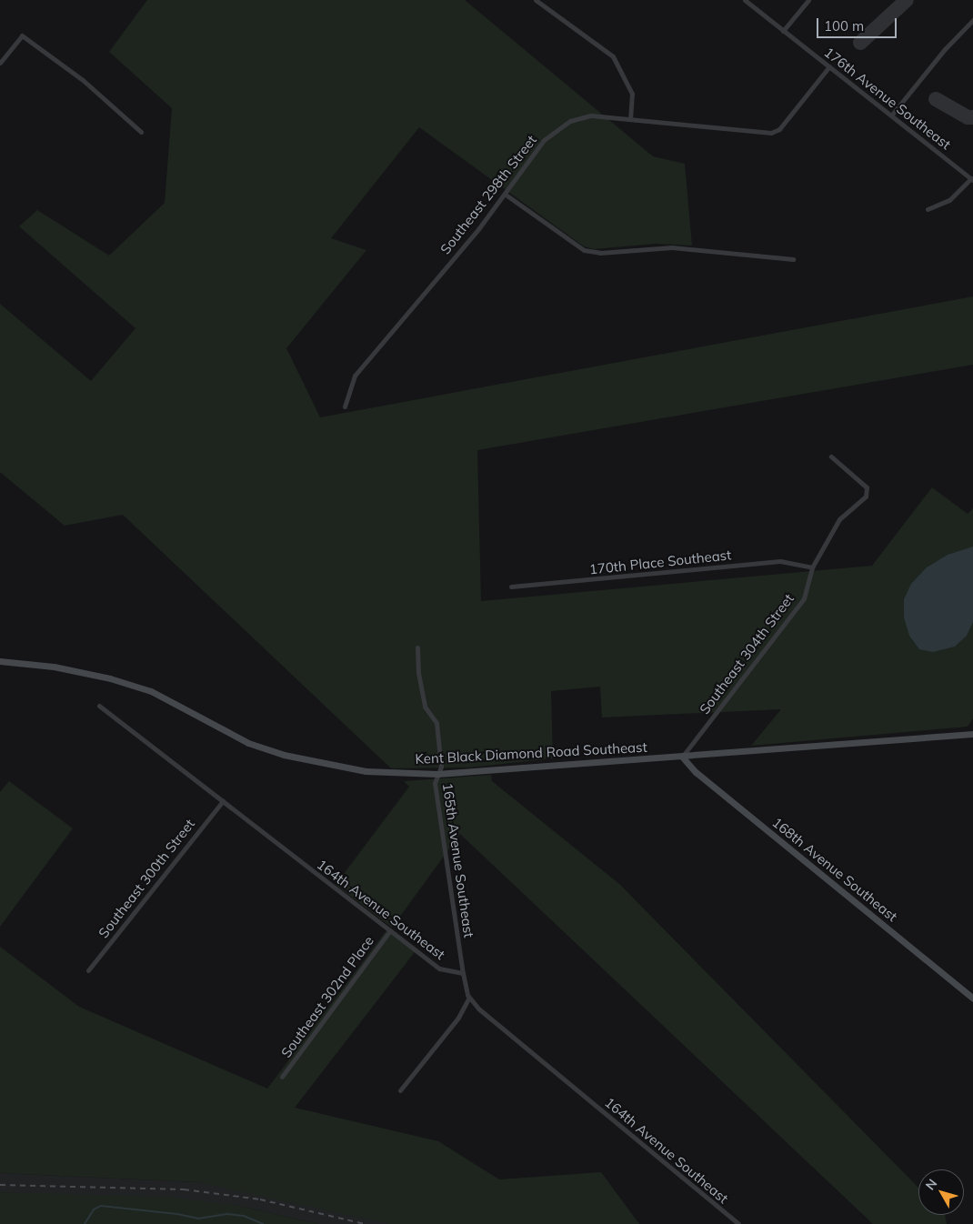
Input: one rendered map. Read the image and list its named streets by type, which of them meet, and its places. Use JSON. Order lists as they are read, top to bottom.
{
  "streets": {
    "street": [
      "176th Avenue Southeast",
      "Southeast 298th Street",
      "170th Place Southeast",
      "Southeast 304th Street",
      "Kent Black Diamond Road Southeast",
      "165th Avenue Southeast",
      "168th Avenue Southeast",
      "Southeast 300th Street",
      "164th Avenue Southeast",
      "Southeast 302nd Place"
    ]
  },
  "crossings": [
    ["176th Avenue Southeast", "Southeast 298th Street"],
    ["170th Place Southeast", "Southeast 304th Street"],
    ["Southeast 304th Street", "Kent Black Diamond Road Southeast"],
    ["Southeast 304th Street", "168th Avenue Southeast"],
    ["Kent Black Diamond Road Southeast", "165th Avenue Southeast"],
    ["Kent Black Diamond Road Southeast", "168th Avenue Southeast"],
    ["165th Avenue Southeast", "164th Avenue Southeast"],
    ["Southeast 300th Street", "164th Avenue Southeast"],
    ["164th Avenue Southeast", "Southeast 302nd Place"]
  ],
  "scale_bar": "100 m",
  "north": "top left"
}
